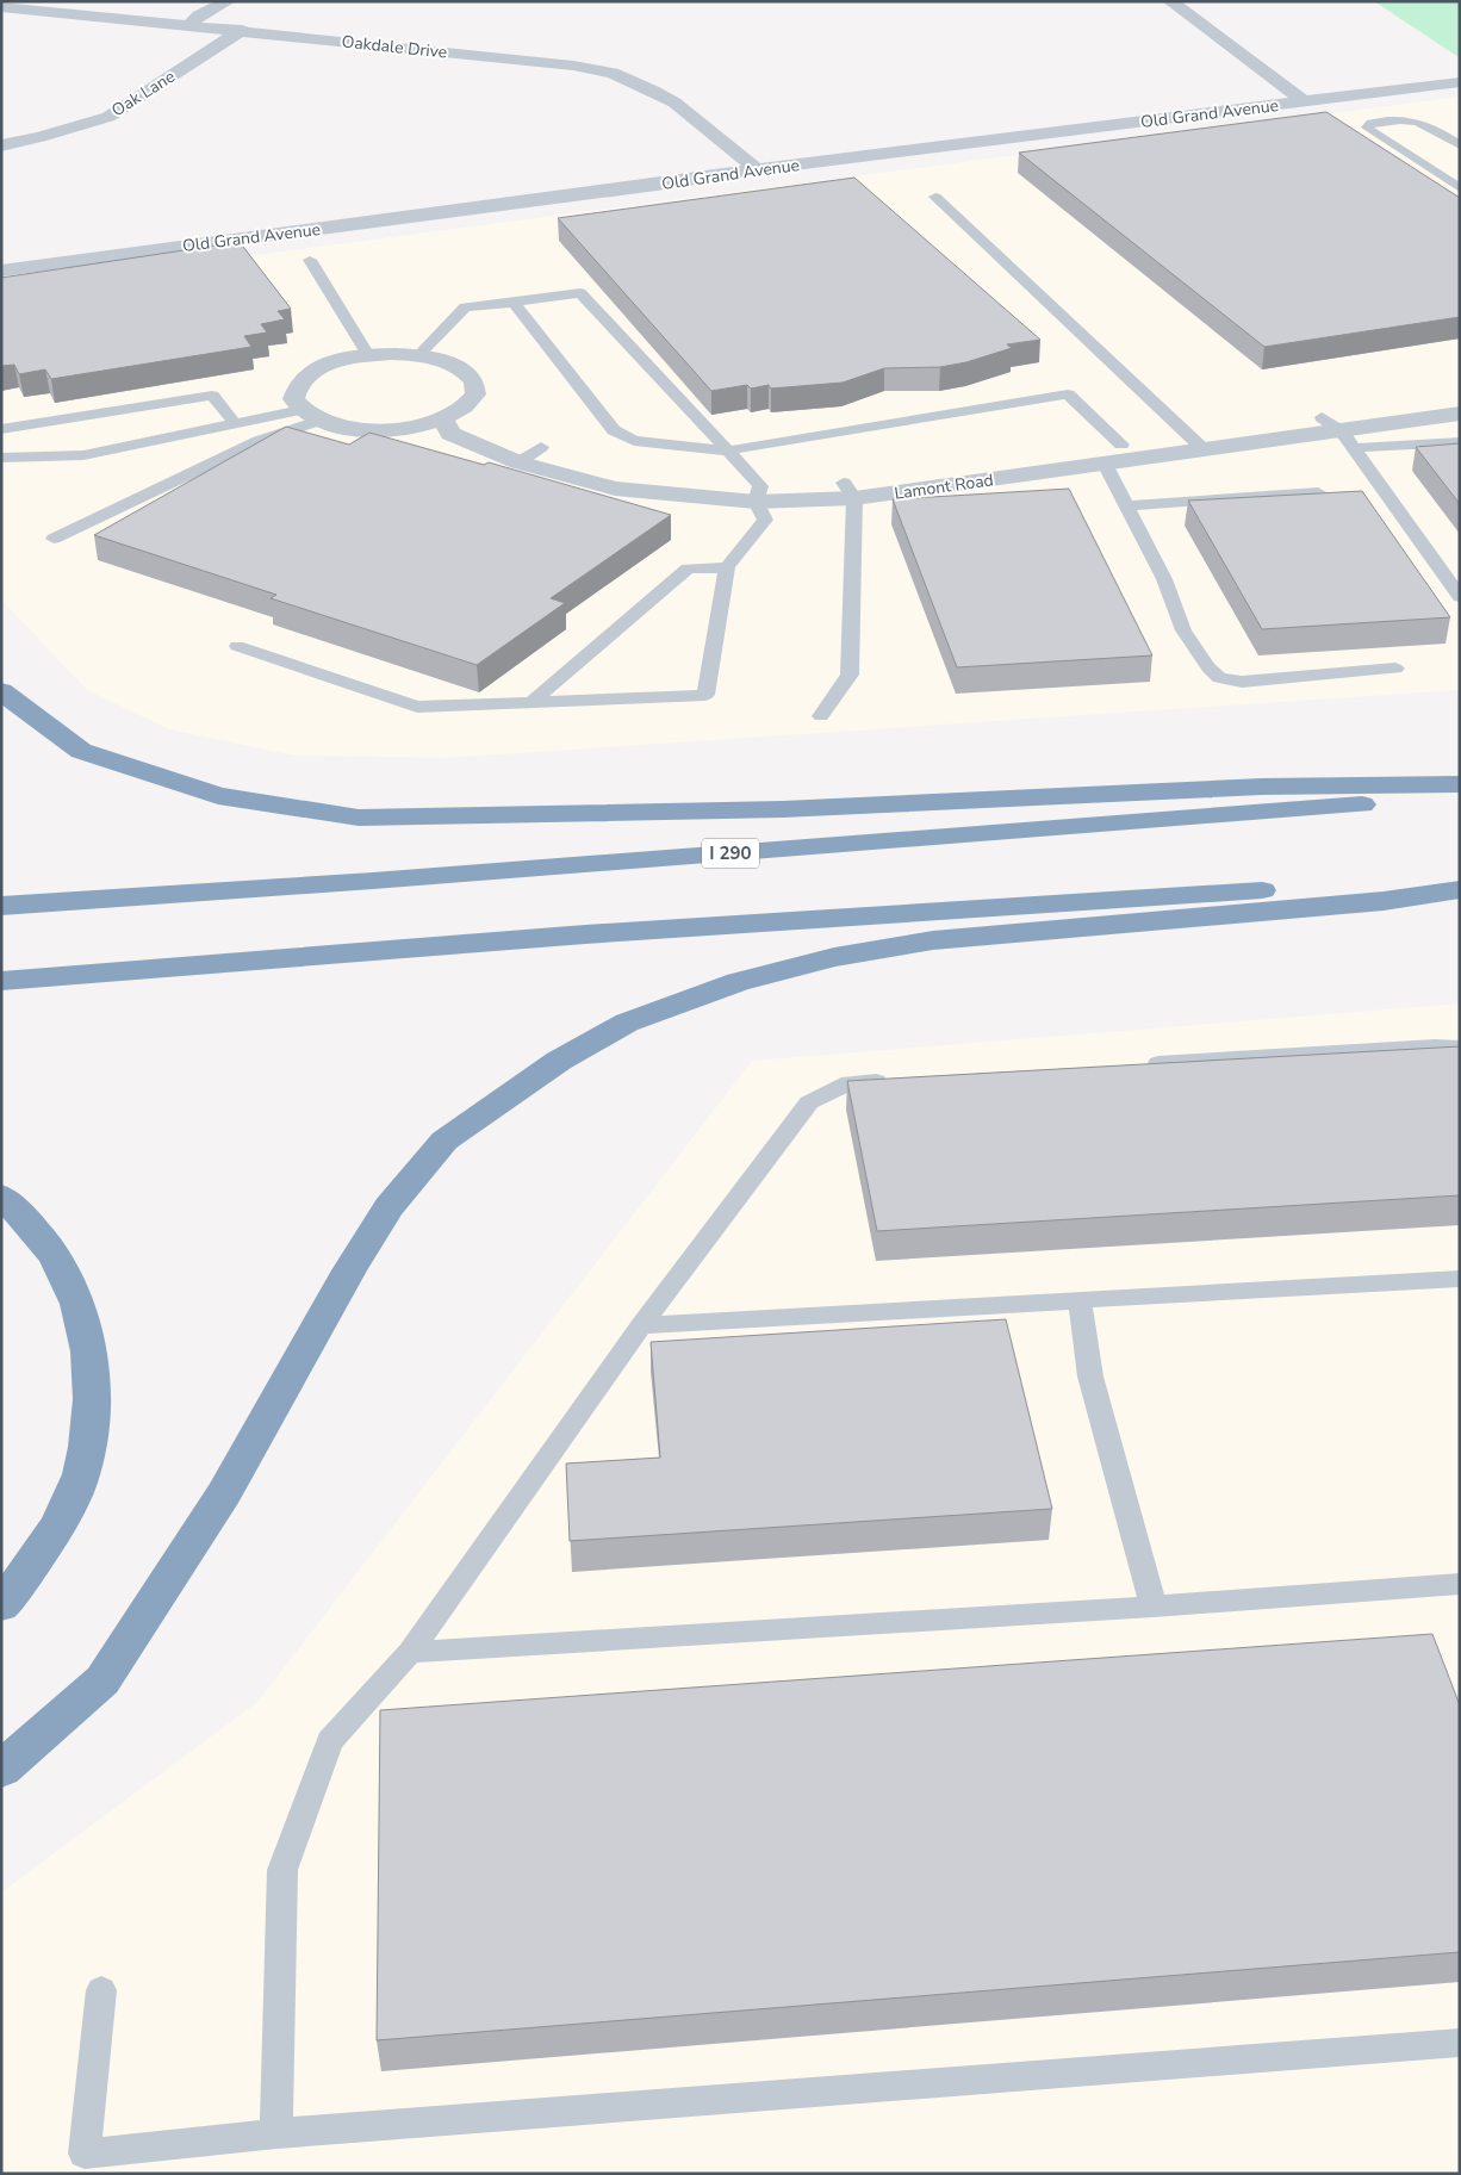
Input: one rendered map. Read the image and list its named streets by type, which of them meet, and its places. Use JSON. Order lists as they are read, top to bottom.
{
  "streets": {
    "highway": ["I 290"],
    "street": [
      "Oakdale Drive",
      "Oak Lane",
      "Old Grand Avenue",
      "Lamont Road"
    ]
  },
  "crossings": [
    ["Oakdale Drive", "Oak Lane"],
    ["Oakdale Drive", "Old Grand Avenue"]
  ]
}
